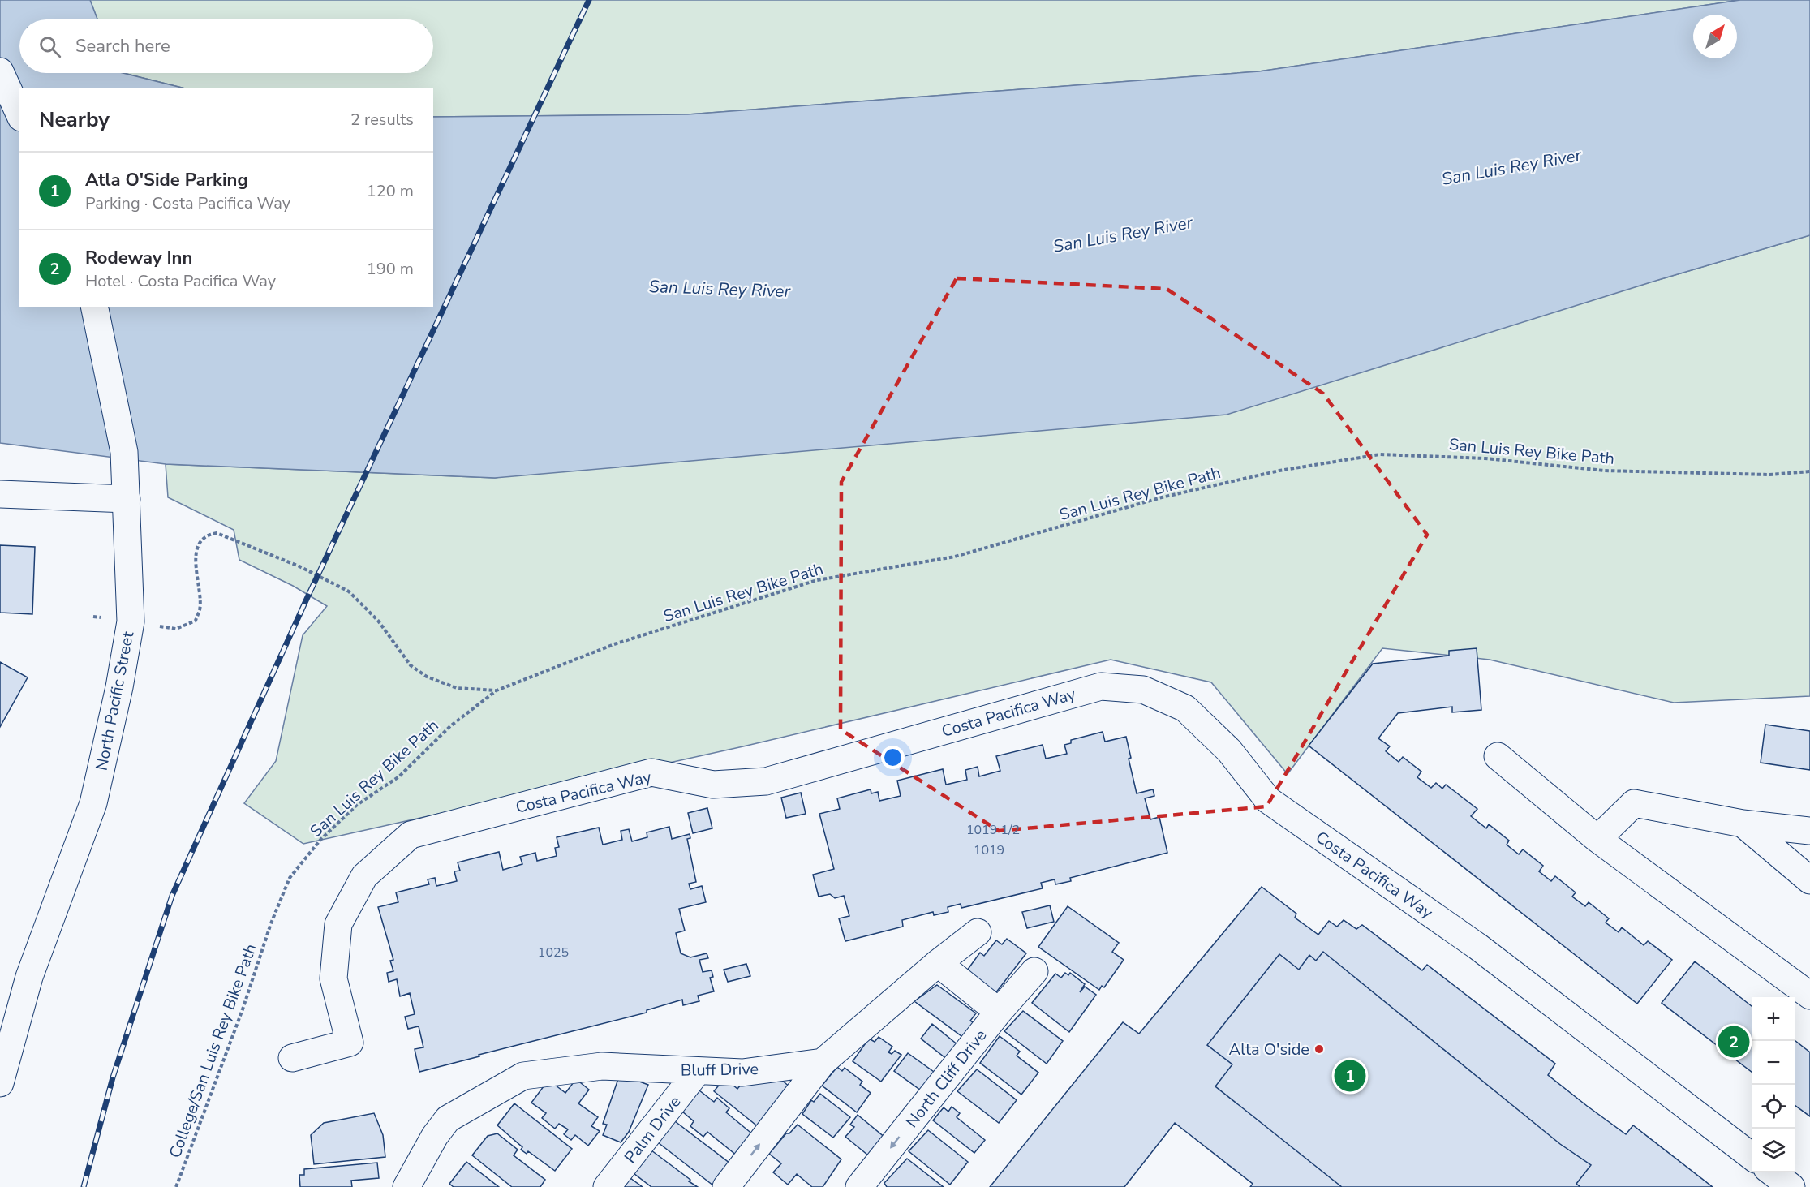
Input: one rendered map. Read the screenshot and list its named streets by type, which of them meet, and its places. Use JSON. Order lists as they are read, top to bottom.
{
  "streets": {
    "street": [
      "North Pacific Street",
      "Costa Pacifica Way",
      "Bluff Drive",
      "North Cliff Drive",
      "Palm Drive"
    ],
    "path": ["San Luis Rey Bike Path", "College/San Luis Rey Bike Path"]
  },
  "crossings": [
    ["San Luis Rey Bike Path", "College/San Luis Rey Bike Path"],
    ["Bluff Drive", "Palm Drive"]
  ],
  "water": ["San Luis Rey River"],
  "places": ["Alta O'side"],
  "house_numbers": ["1019 1/2", "1019", "1025"],
  "north": "top right",
  "page": {
    "search": "Search here",
    "heading": ["Nearby", "2 results"],
    "list": [
      {
        "mark": "1",
        "name": "Atla O'Side Parking",
        "note": "Parking · Costa Pacifica Way",
        "value": "120 m"
      },
      {
        "mark": "2",
        "name": "Rodeway Inn",
        "note": "Hotel · Costa Pacifica Way",
        "value": "190 m"
      }
    ],
    "map_buttons": ["+", "−"],
    "pins": ["2", "1"]
  }
}
